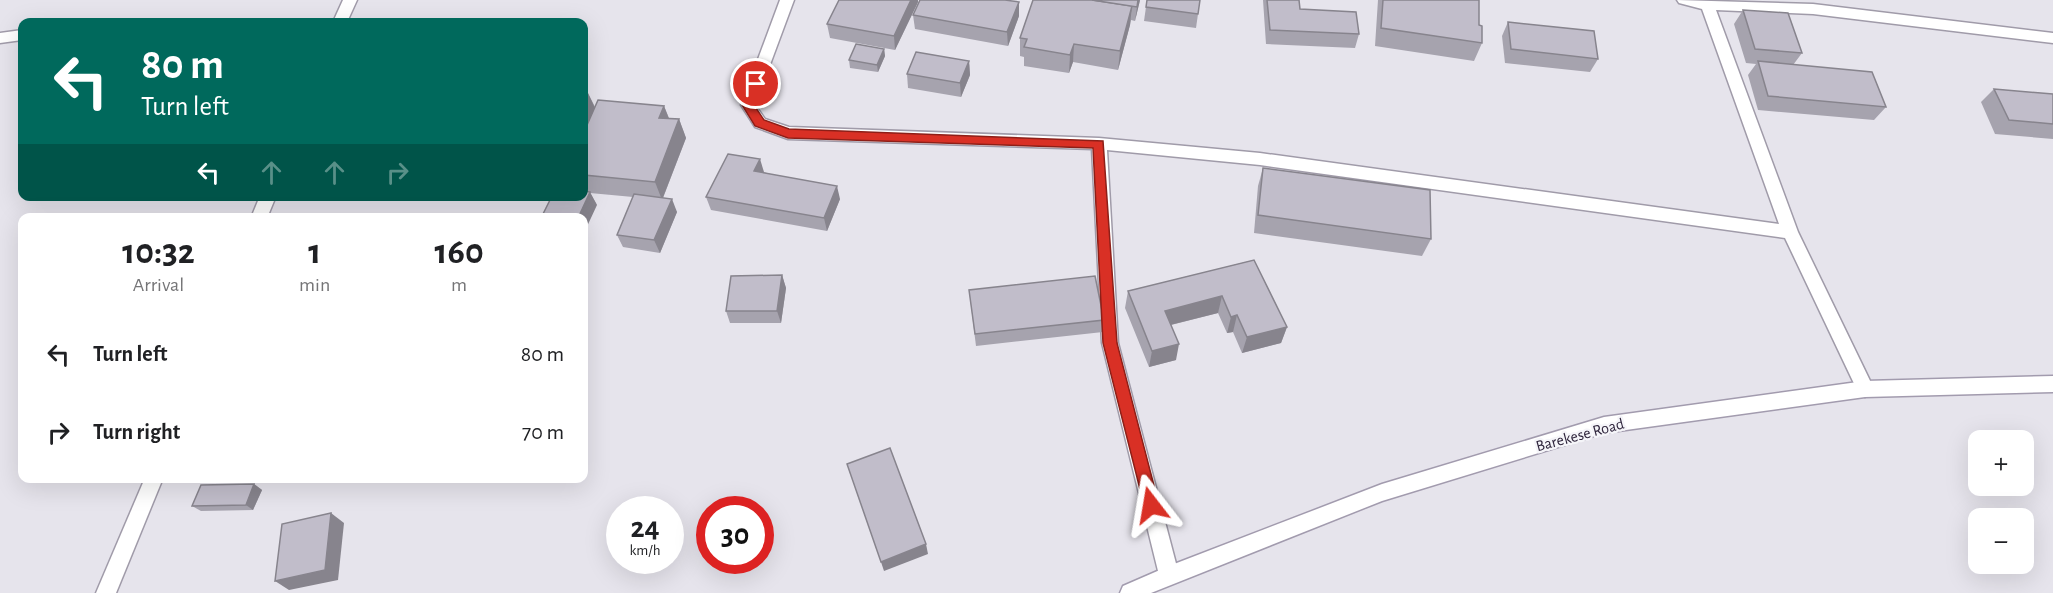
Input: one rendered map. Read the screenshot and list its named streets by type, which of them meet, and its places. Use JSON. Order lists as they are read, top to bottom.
{
  "streets": {
    "street": ["Barekese Road"]
  },
  "page": {
    "turn": ["80 m", "Turn left"],
    "eta": [
      "10:32",
      "Arrival",
      "1",
      "min",
      "160",
      "m"
    ],
    "list": [
      {
        "name": "Turn left",
        "value": "80 m"
      },
      {
        "name": "Turn right",
        "value": "70 m"
      }
    ],
    "map_buttons": ["+", "−"],
    "speed": "24 km/h",
    "limit": "30"
  }
}
